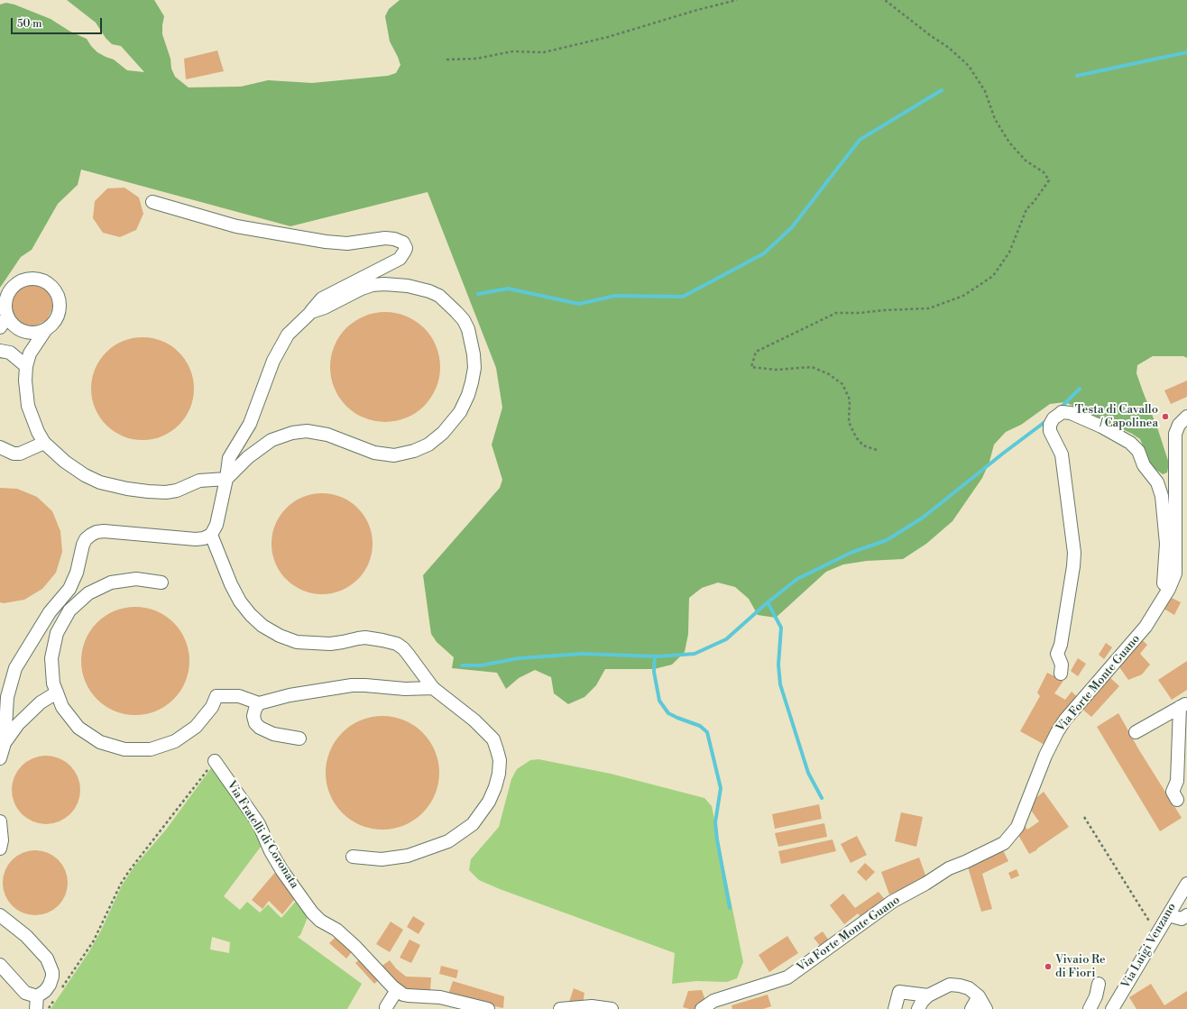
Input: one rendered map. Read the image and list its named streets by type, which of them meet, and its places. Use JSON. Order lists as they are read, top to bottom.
{
  "streets": {
    "street": ["Via Forte Monte Guano", "Via Fratelli di Coronata", "Via Luigi Venzano"]
  },
  "places": ["Testa di Cavallo / Capolinea", "Vivaio Re di Fiori"],
  "scale_bar": "50 m"
}
